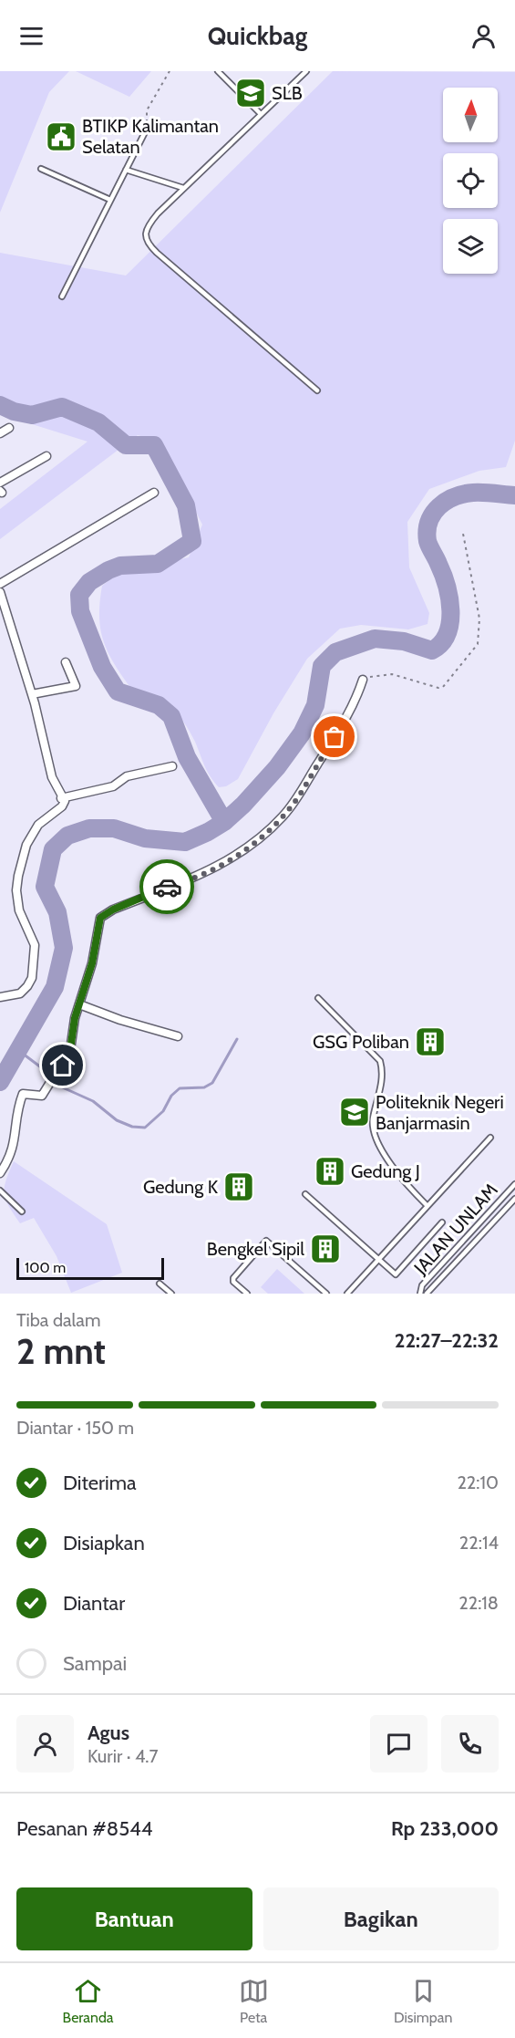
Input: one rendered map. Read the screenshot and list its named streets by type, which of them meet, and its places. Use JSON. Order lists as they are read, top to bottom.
{
  "streets": {
    "lane": ["JALAN UNLAM"]
  },
  "places": {
    "school or university": ["SLB", "Politeknik Negeri Banjarmasin"],
    "public building": ["BTIKP Kalimantan Selatan"],
    "building": [
      "GSG Poliban",
      "Gedung J",
      "Gedung K",
      "Bengkel Sipil"
    ]
  },
  "scale_bar": "100 m",
  "north": "top",
  "page": {
    "header": "Quickbag",
    "scale": "100 m",
    "heading": ["2 mnt", "Tiba dalam", "22:27–22:32"],
    "panel": [
      "Agus",
      "Kurir · 4.7",
      "Pesanan #8544",
      "Rp 233,000"
    ],
    "bar": "Diantar · 150 m",
    "list": [
      ["Diterima", "22:10"],
      ["Disiapkan", "22:14"],
      ["Diantar", "22:18"],
      "Sampai"
    ],
    "buttons": ["Bantuan", "Bagikan"],
    "tabs": ["Beranda", "Peta", "Disimpan"]
  }
}
